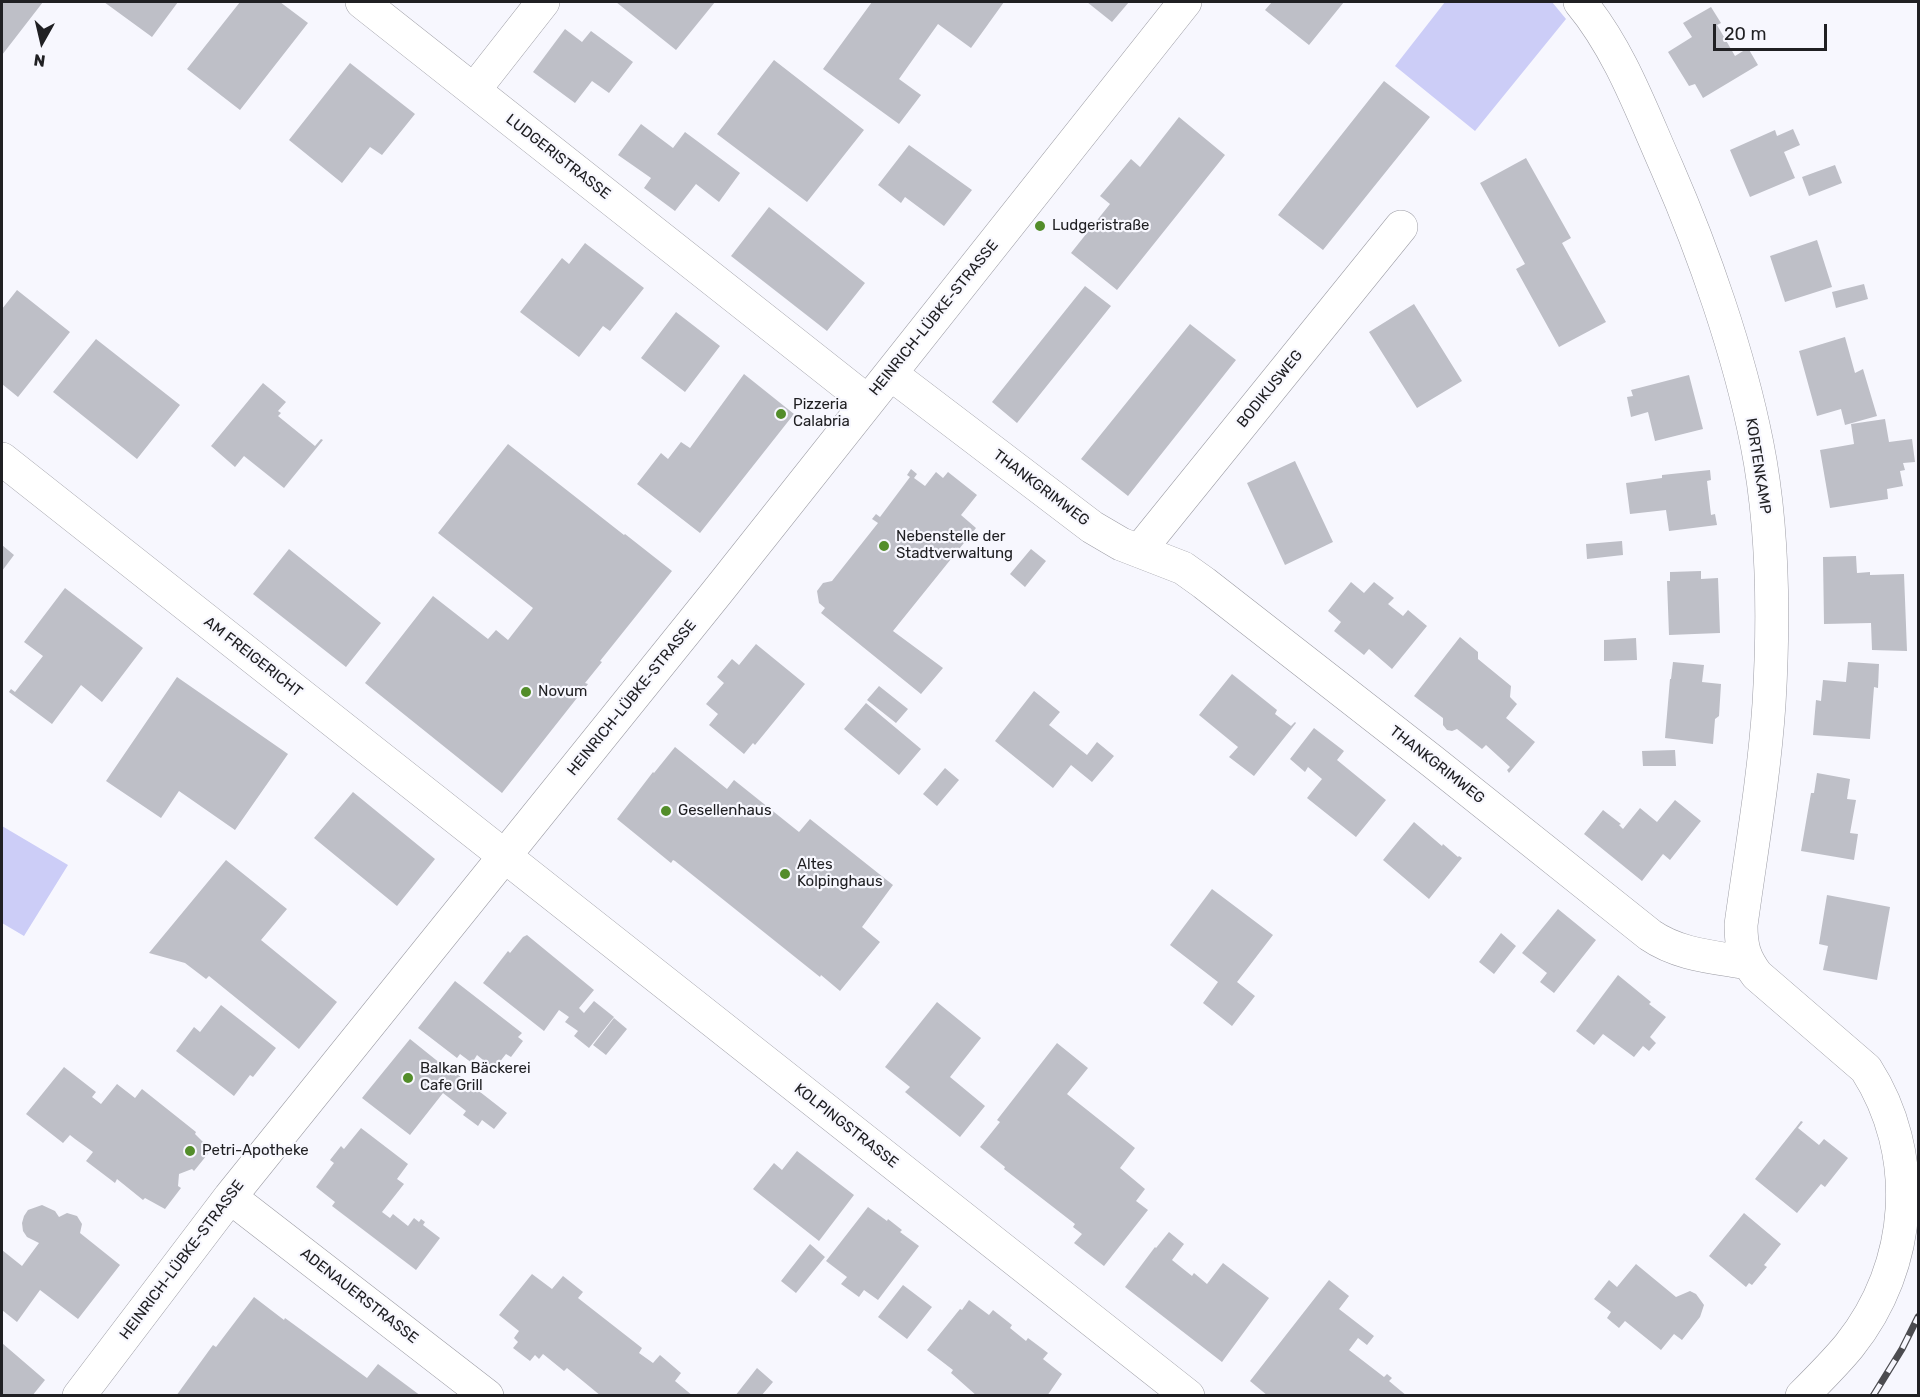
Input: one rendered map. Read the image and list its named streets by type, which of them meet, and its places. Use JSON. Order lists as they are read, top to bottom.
{
  "streets": {
    "street": [
      "LUDGERISTRASSE",
      "HEINRICH-LÜBKE-STRASSE",
      "BODIKUSWEG",
      "KORTENKAMP",
      "THANKGRIMWEG",
      "AM FREIGERICHT",
      "KOLPINGSTRASSE",
      "ADENAUERSTRASSE"
    ]
  },
  "crossings": [
    ["LUDGERISTRASSE", "HEINRICH-LÜBKE-STRASSE"],
    ["HEINRICH-LÜBKE-STRASSE", "THANKGRIMWEG"],
    ["HEINRICH-LÜBKE-STRASSE", "AM FREIGERICHT"],
    ["HEINRICH-LÜBKE-STRASSE", "KOLPINGSTRASSE"],
    ["HEINRICH-LÜBKE-STRASSE", "ADENAUERSTRASSE"],
    ["BODIKUSWEG", "THANKGRIMWEG"],
    ["KORTENKAMP", "THANKGRIMWEG"],
    ["AM FREIGERICHT", "KOLPINGSTRASSE"]
  ],
  "places": [
    "Ludgeristraße",
    "Pizzeria Calabria",
    "Nebenstelle der Stadtverwaltung",
    "Novum",
    "Gesellenhaus",
    "Altes Kolpinghaus",
    "Balkan Bäckerei Cafe Grill",
    "Petri-Apotheke"
  ],
  "scale_bar": "20 m",
  "north": "bottom"
}
